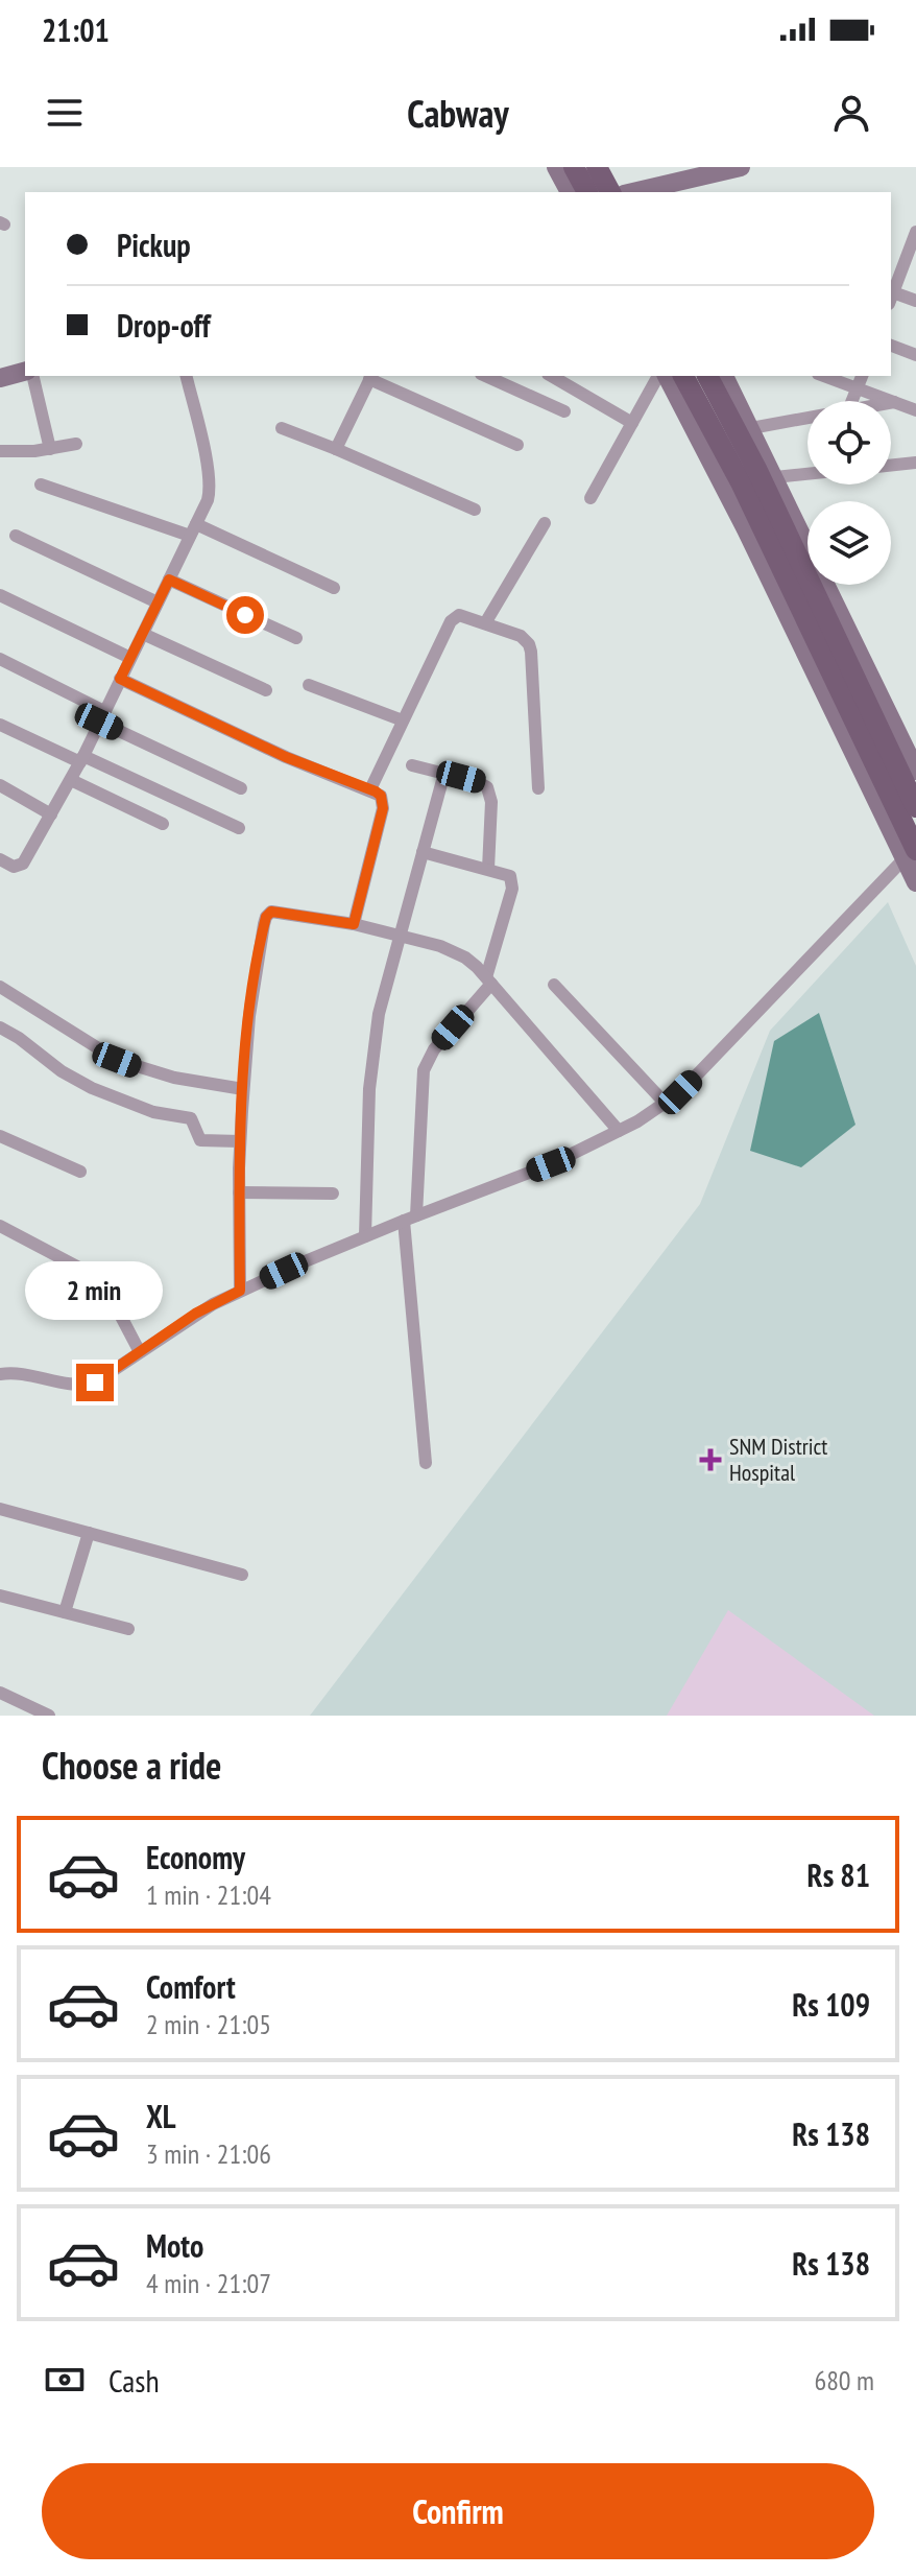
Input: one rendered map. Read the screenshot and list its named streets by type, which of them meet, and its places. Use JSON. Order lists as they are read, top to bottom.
{
  "places": {
    "health": ["SNM District Hospital"]
  },
  "page": {
    "status": "21:01",
    "header": "Cabway",
    "banner": ["Pickup", "Drop-off"],
    "bubble": "2 min",
    "heading": "Choose a ride",
    "list": [
      {
        "name": "Economy",
        "note": "1 min · 21:04",
        "value": "Rs 81"
      },
      {
        "name": "Comfort",
        "note": "2 min · 21:05",
        "value": "Rs 109"
      },
      {
        "name": "XL",
        "note": "3 min · 21:06",
        "value": "Rs 138"
      },
      {
        "name": "Moto",
        "note": "4 min · 21:07",
        "value": "Rs 138"
      }
    ],
    "pay": ["Cash", "680 m"],
    "buttons": "Confirm"
  }
}
